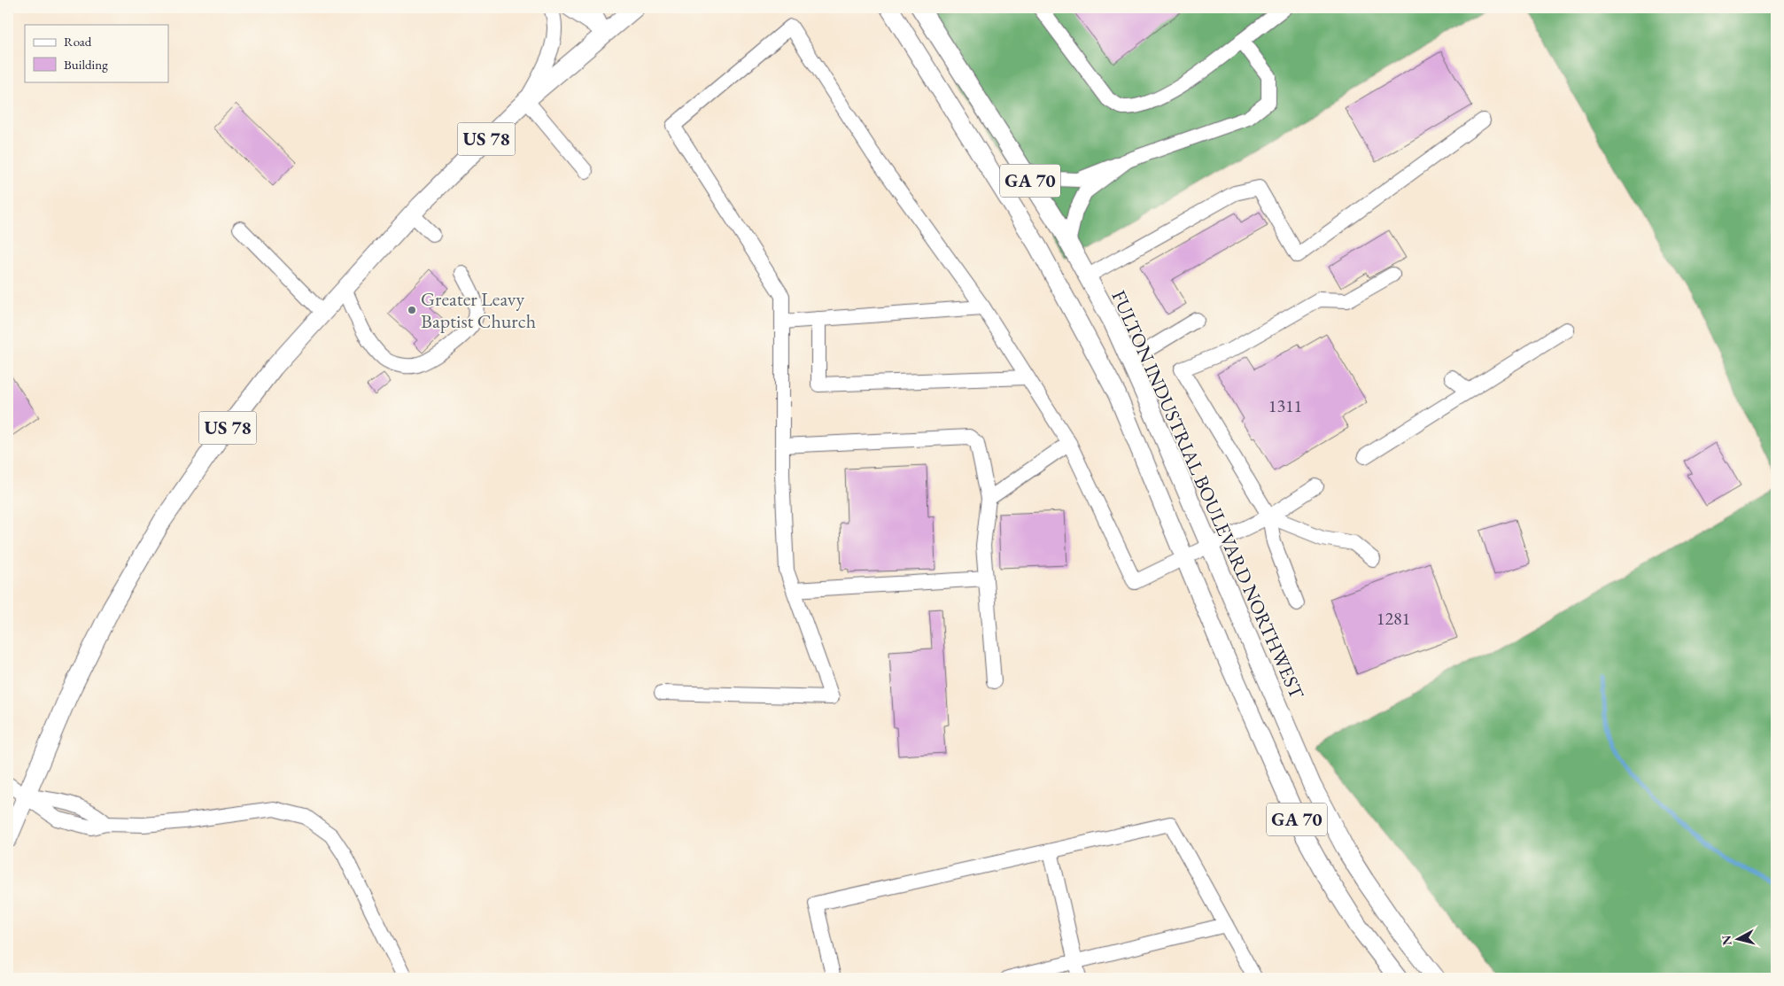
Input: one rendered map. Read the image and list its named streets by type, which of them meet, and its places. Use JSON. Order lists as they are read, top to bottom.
{
  "streets": {
    "main road": ["US 78", "GA 70", "FULTON INDUSTRIAL BOULEVARD NORTHWEST"]
  },
  "places": ["Greater Leavy Baptist Church"],
  "house_numbers": ["1311", "1281"],
  "legend": ["Road", "Building"],
  "north": "left"
}
